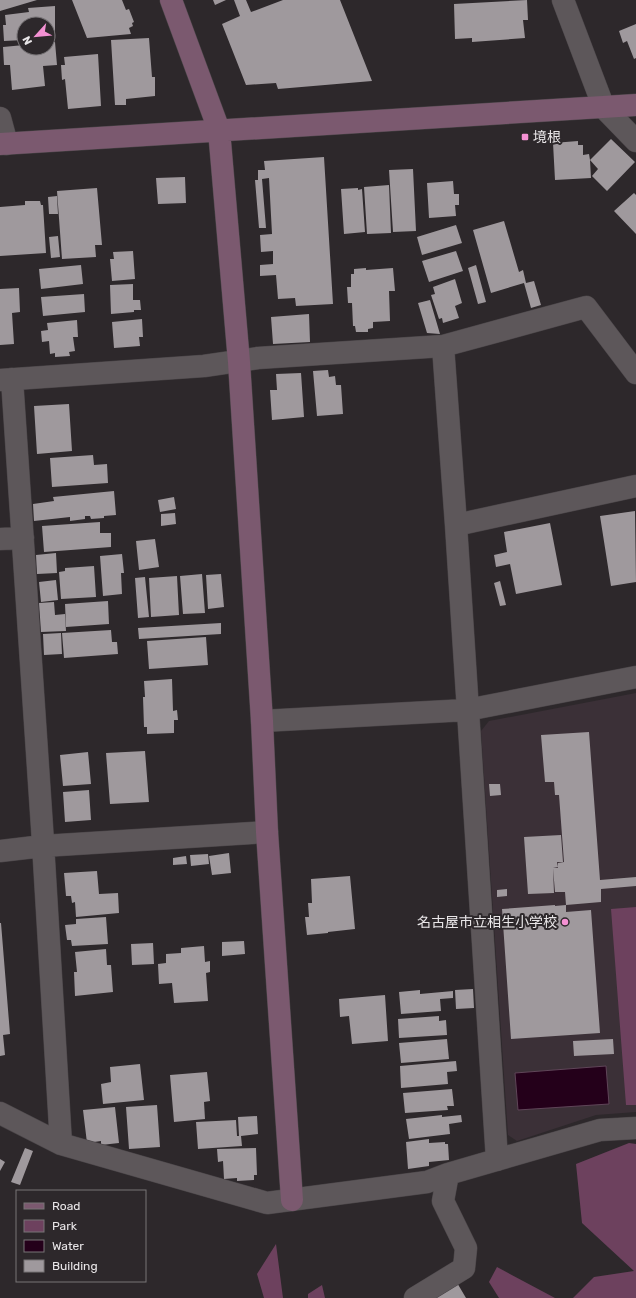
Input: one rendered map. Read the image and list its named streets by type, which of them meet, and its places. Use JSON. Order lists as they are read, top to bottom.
{
  "places": {
    "transit": ["境根"],
    "other": ["名古屋市立相生小学校"]
  },
  "legend": [
    "Road",
    "Park",
    "Water",
    "Building"
  ],
  "north": "bottom left"
}
